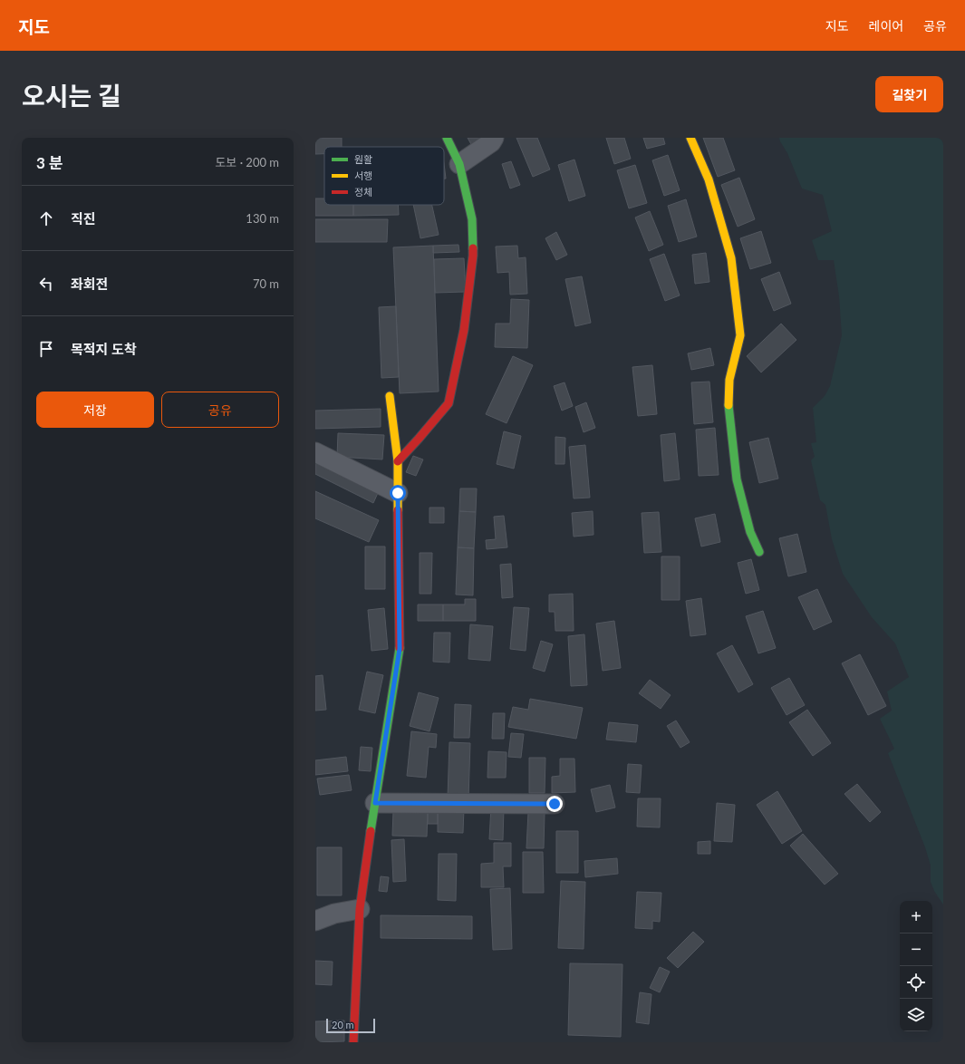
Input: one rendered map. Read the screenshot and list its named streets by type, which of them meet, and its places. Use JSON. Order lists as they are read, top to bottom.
{
  "legend": ["원활", "서행", "정체"],
  "scale_bar": "20 m",
  "page": {
    "header": "지도",
    "nav": ["지도", "레이어", "공유"],
    "title": "오시는 길",
    "buttons": [
      "길찾기",
      ["저장", "공유"]
    ],
    "heading": ["3 분", "도보 · 200 m"],
    "list": [
      ["직진", "130 m"],
      ["좌회전", "70 m"],
      "목적지 도착"
    ],
    "map_buttons": ["+", "−"],
    "scale": "20 m"
  }
}
